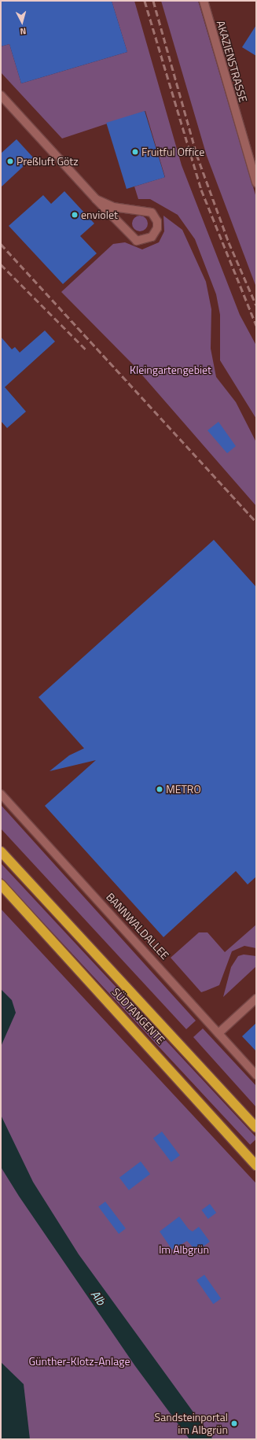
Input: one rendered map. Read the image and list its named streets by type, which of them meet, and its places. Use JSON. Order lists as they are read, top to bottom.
{
  "streets": {
    "highway": ["SÜDTANGENTE"],
    "street": ["AKAZIENSTRASSE", "BANNWALDALLEE"]
  },
  "water": ["Alb"],
  "parks": ["Kleingartengebiet", "Im Albgrün", "Günther-Klotz-Anlage"],
  "places": [
    "Fruitful Office",
    "Preßluft Götz",
    "enviolet",
    "METRO",
    "Sandsteinportal im Albgrün"
  ],
  "north": "bottom"
}
